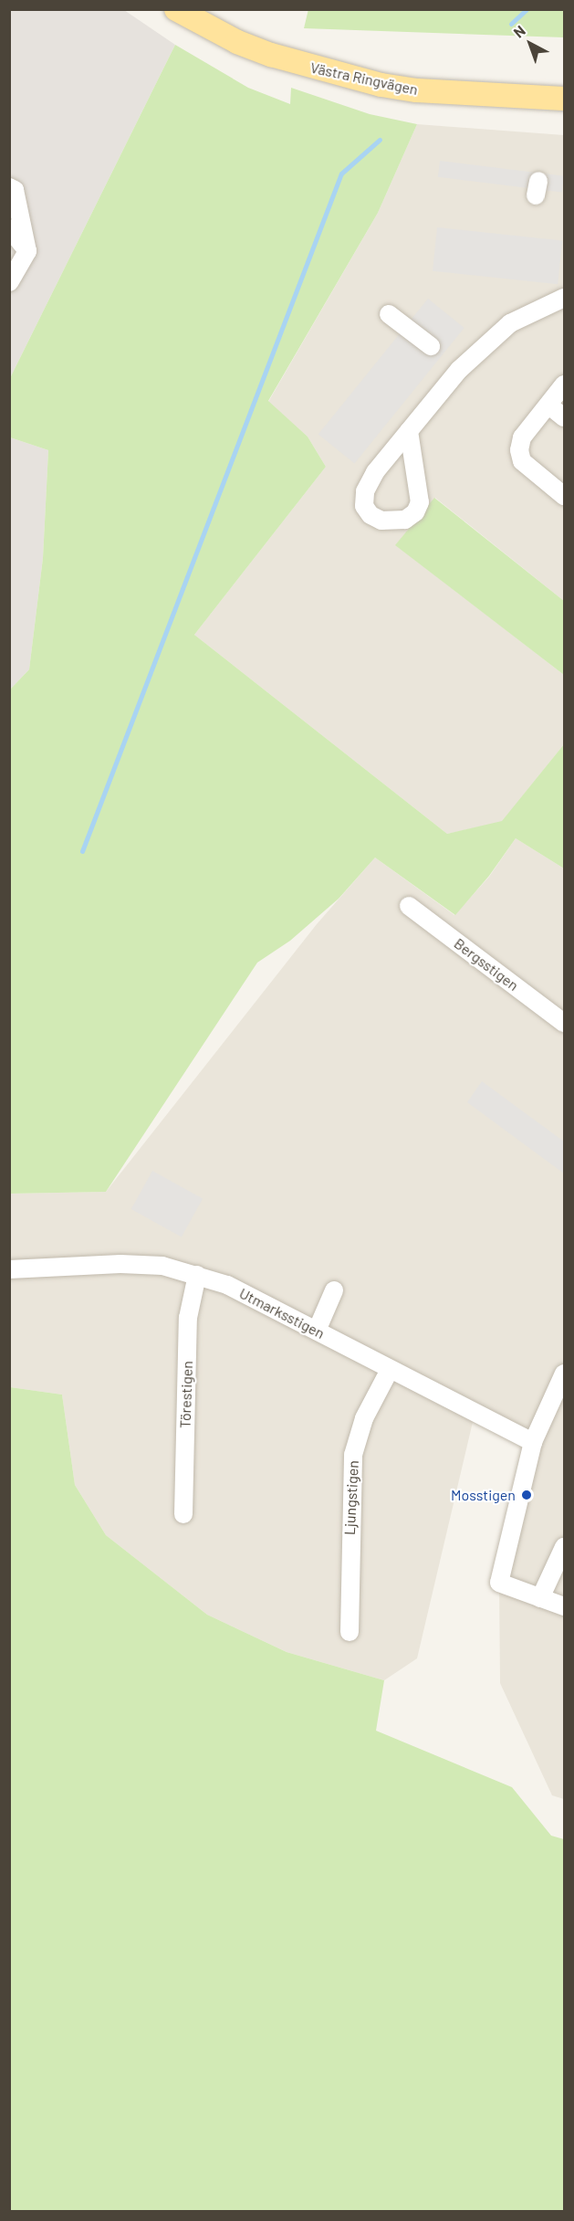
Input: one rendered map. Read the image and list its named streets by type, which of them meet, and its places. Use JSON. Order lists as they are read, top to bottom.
{
  "streets": {
    "main road": ["Västra Ringvägen"],
    "street": [
      "Bergsstigen",
      "Utmarksstigen",
      "Törestigen",
      "Ljungstigen"
    ]
  },
  "crossings": [
    ["Utmarksstigen", "Törestigen"],
    ["Utmarksstigen", "Ljungstigen"]
  ],
  "places": ["Mosstigen"],
  "north": "top left"
}
